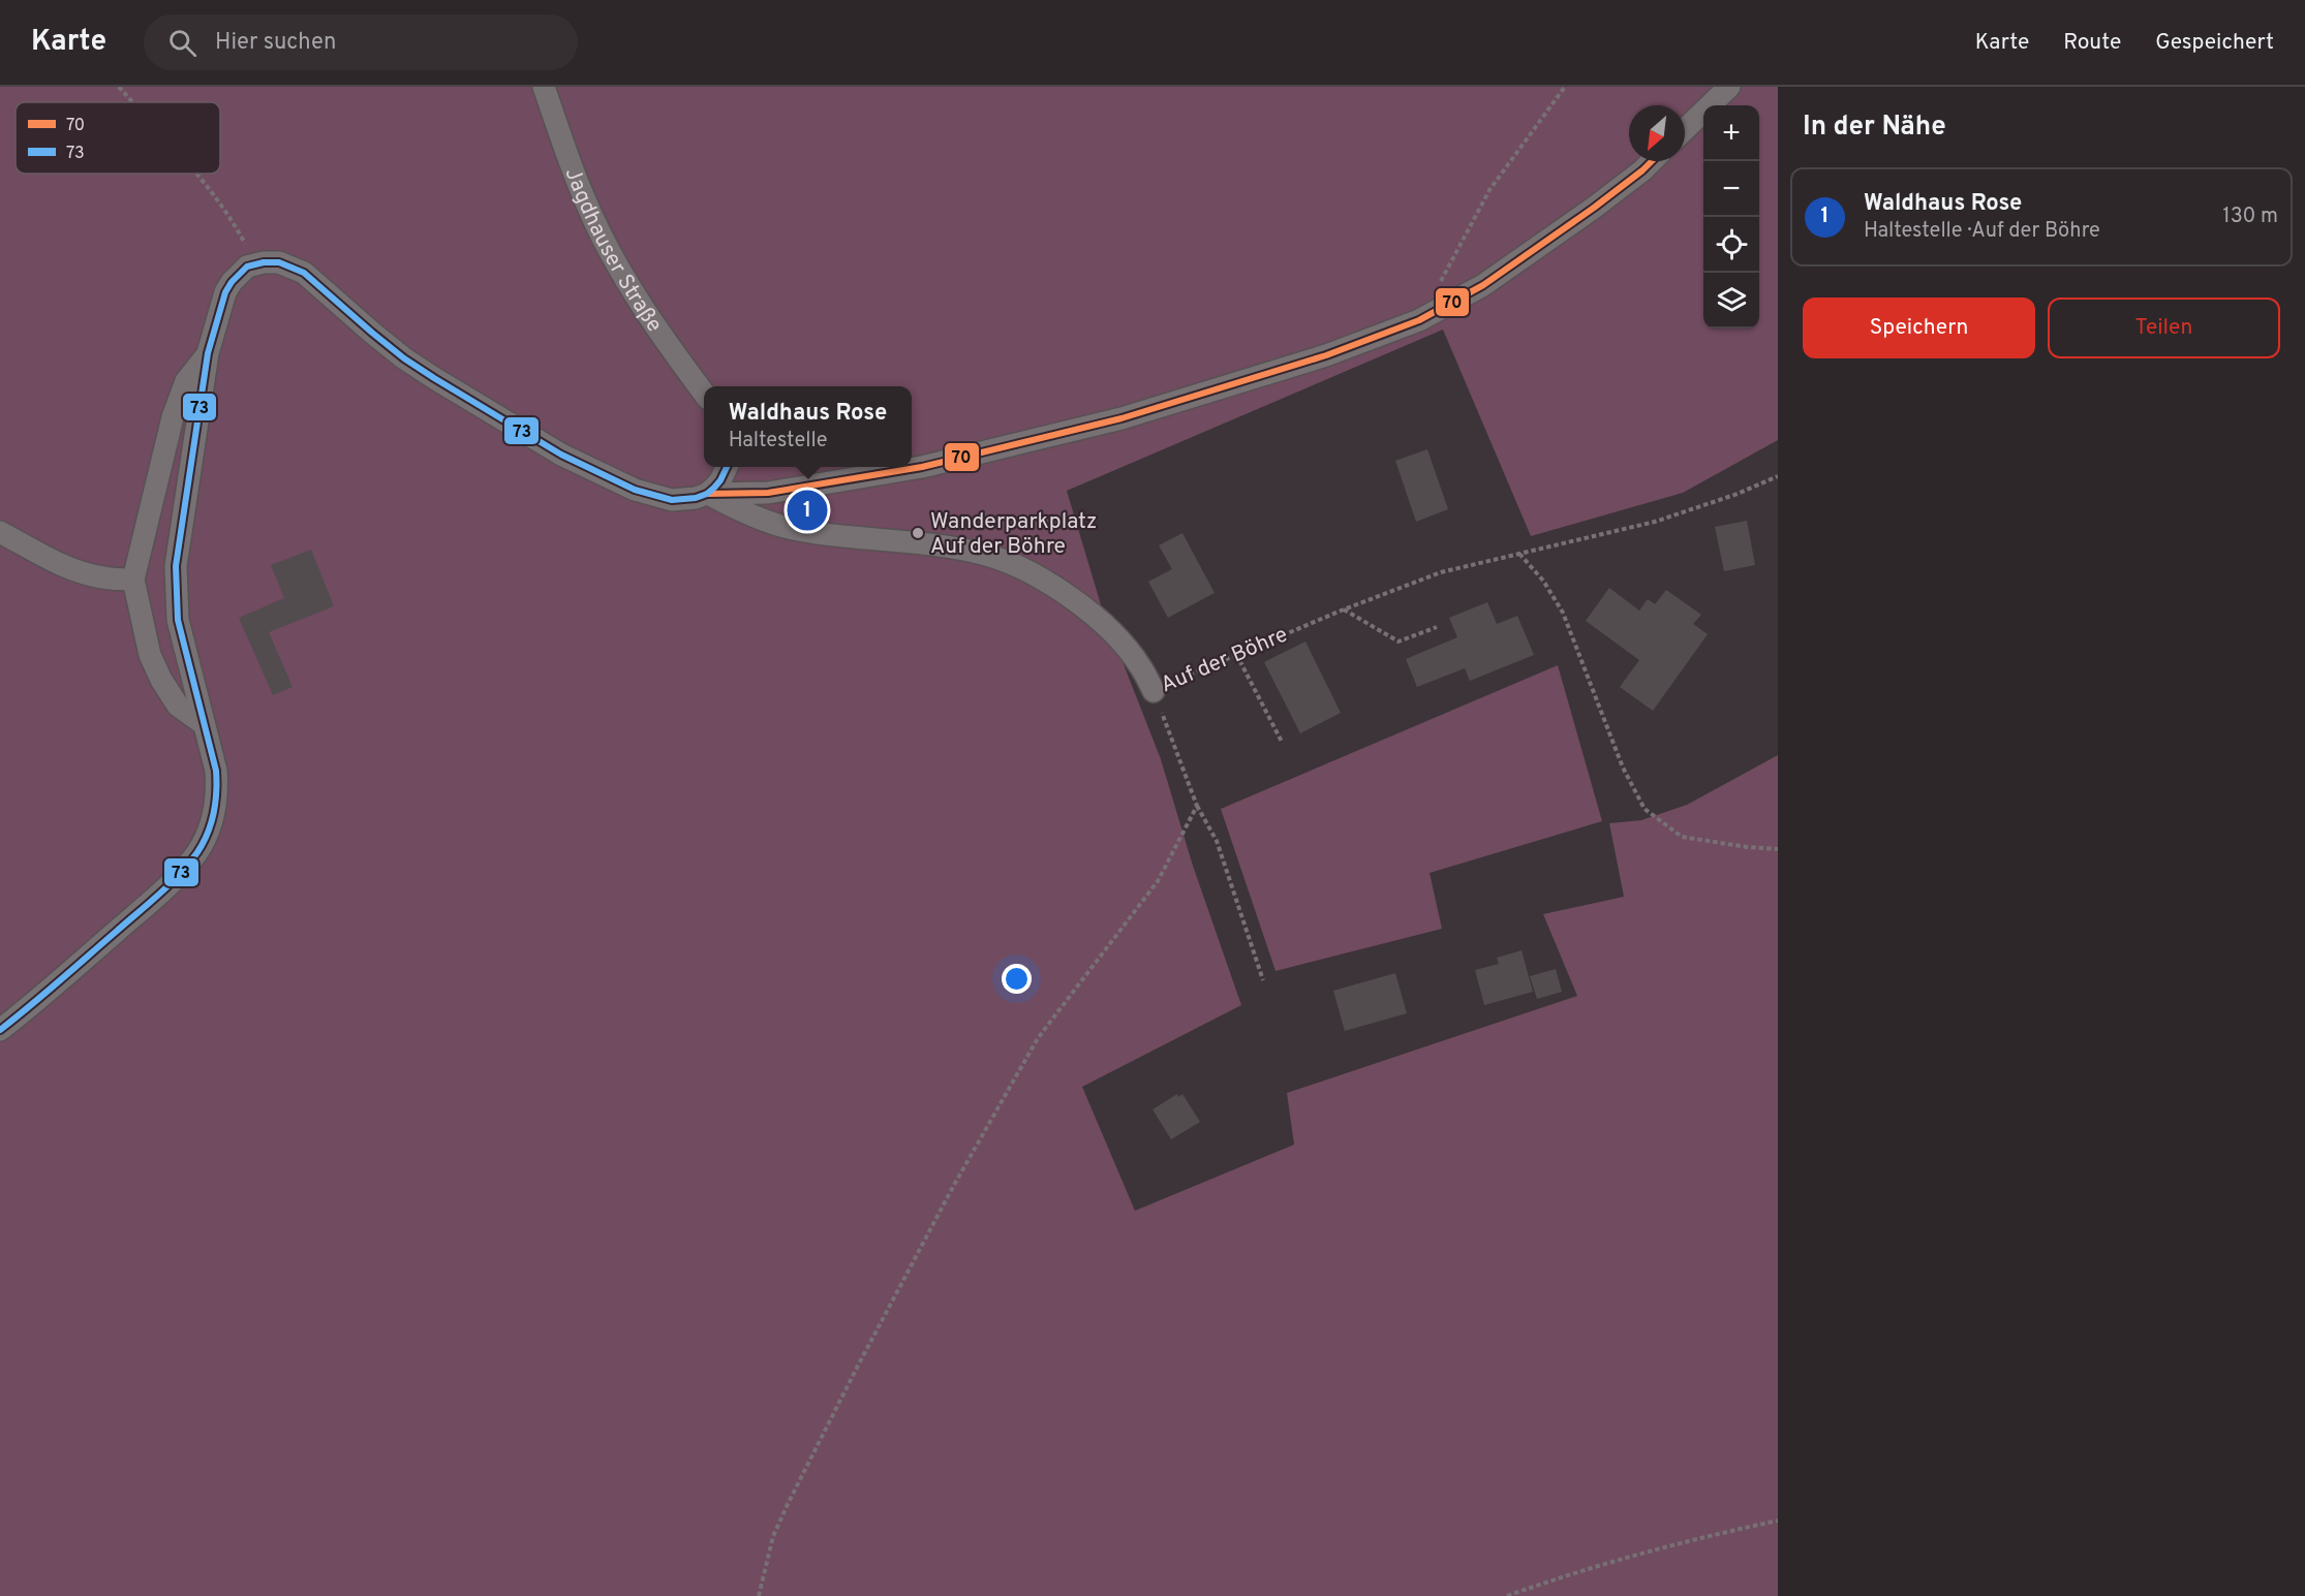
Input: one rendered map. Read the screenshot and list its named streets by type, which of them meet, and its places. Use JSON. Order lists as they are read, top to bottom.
{
  "streets": {
    "street": ["Jagdhauser Straße", "Auf der Böhre"]
  },
  "places": ["Wanderparkplatz Auf der Böhre"],
  "lines": ["transit line 70", "transit line 73"],
  "legend": ["70", "73"],
  "north": "bottom left",
  "page": {
    "header": "Karte",
    "search": "Hier suchen",
    "nav": ["Karte", "Route", "Gespeichert"],
    "heading": "In der Nähe",
    "map_buttons": ["+", "−"],
    "list": [
      {
        "mark": "1",
        "name": "Waldhaus Rose",
        "note": "Haltestelle · Auf der Böhre",
        "value": "130 m"
      }
    ],
    "buttons": ["Speichern", "Teilen"],
    "popup": ["Waldhaus Rose", "Haltestelle"],
    "pins": "1"
  }
}
